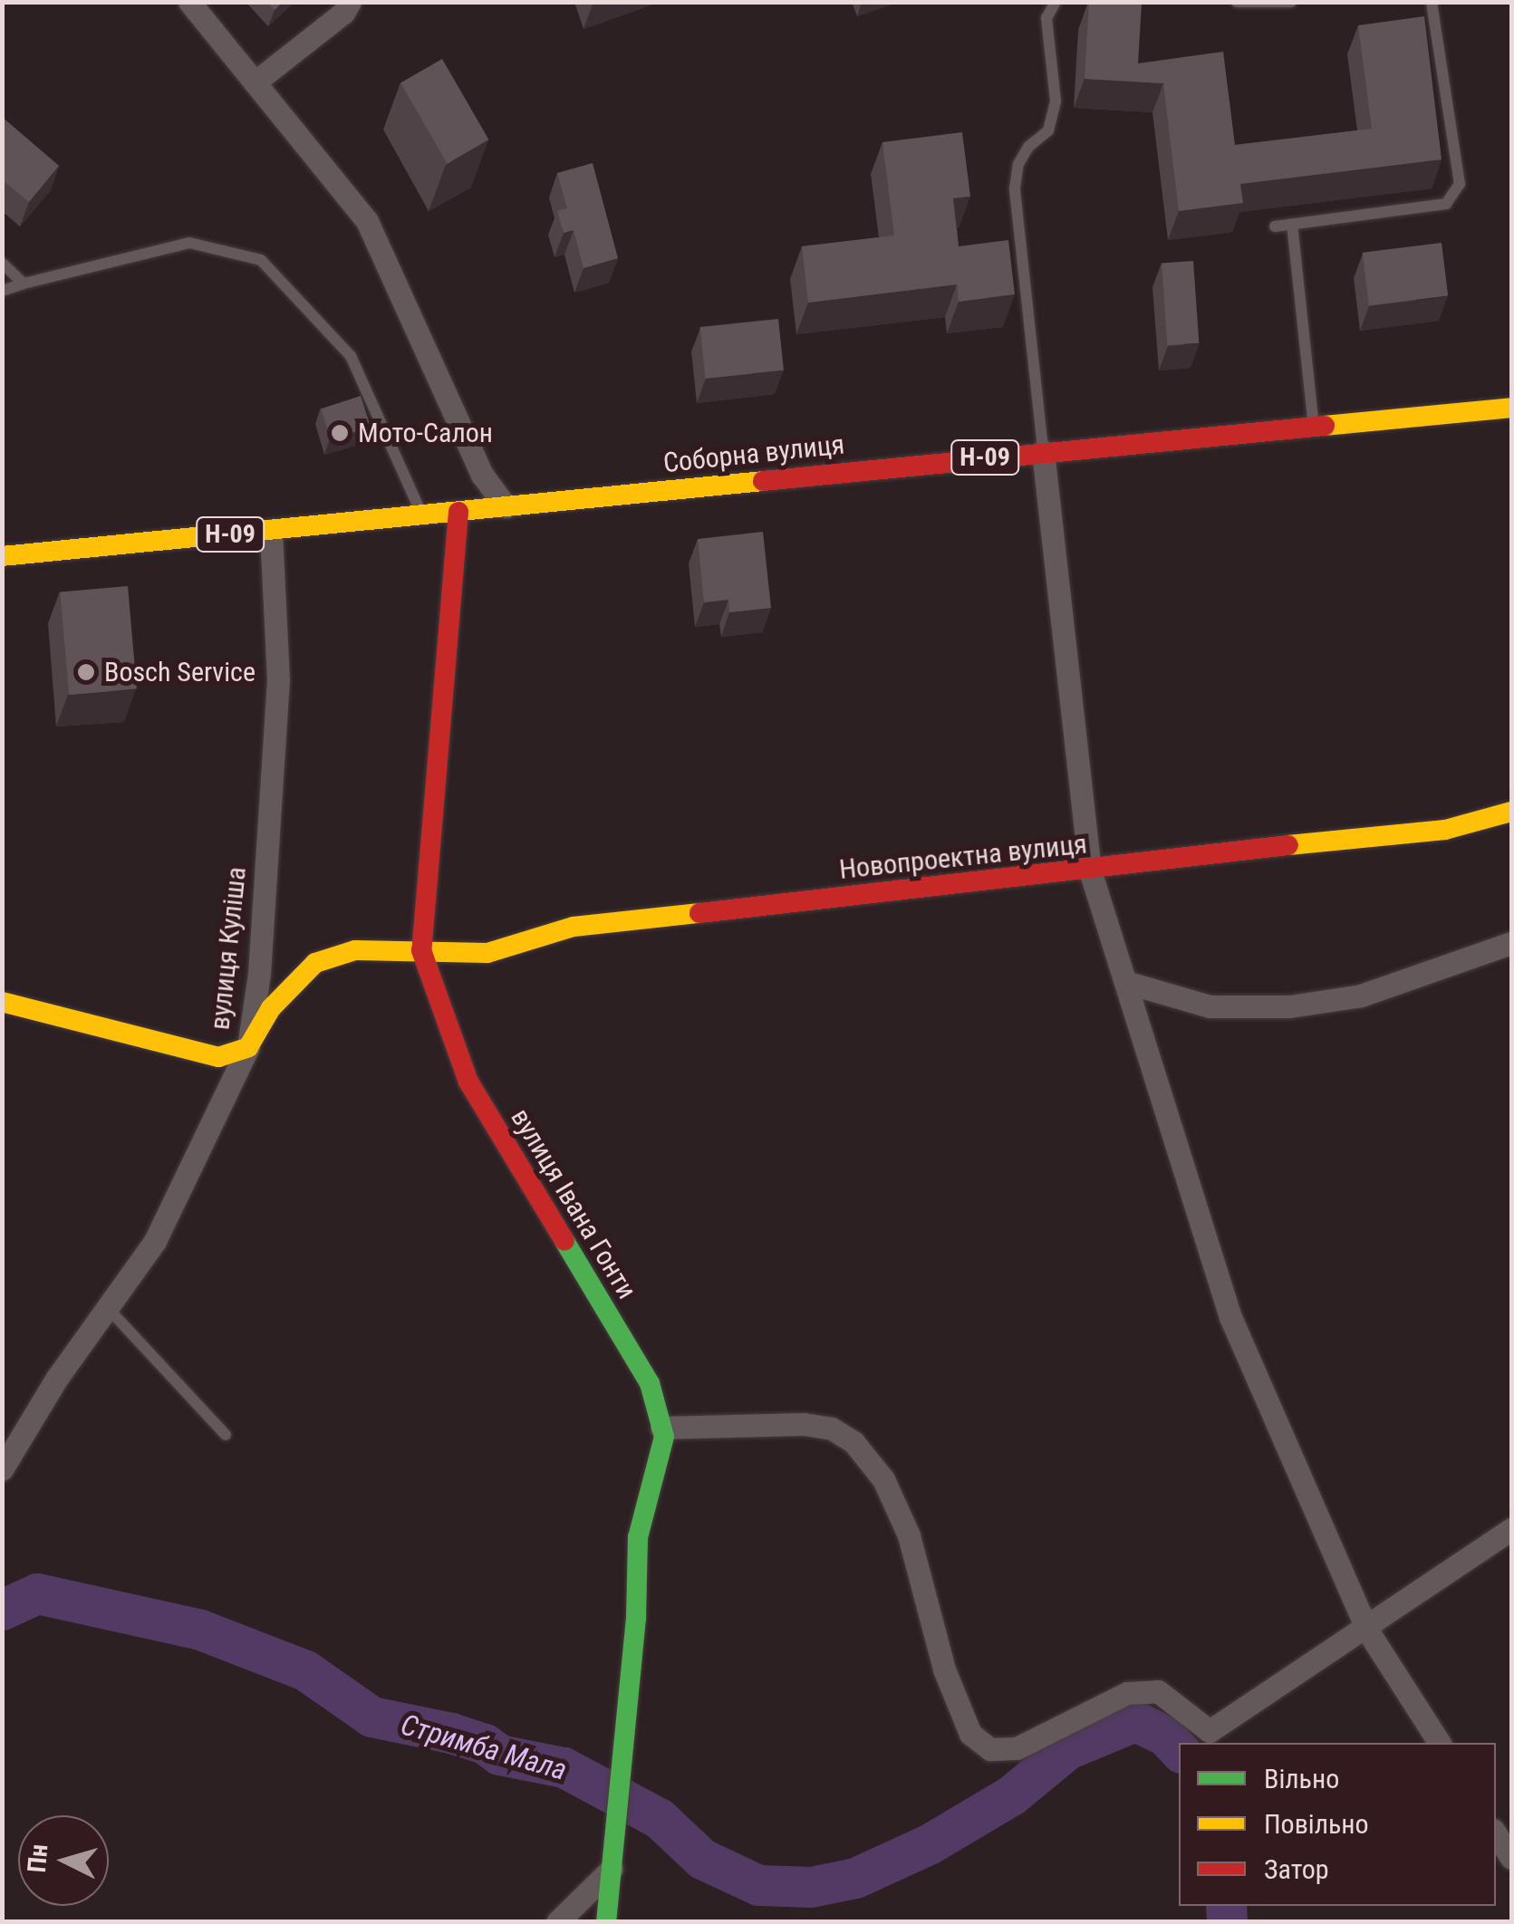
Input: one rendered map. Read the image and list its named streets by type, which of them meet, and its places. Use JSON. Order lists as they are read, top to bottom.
{
  "streets": {
    "street": [
      "Соборна вулиця",
      "Н-09",
      "Новопроектна вулиця",
      "вулиця Куліша",
      "вулиця Івана Гонти"
    ]
  },
  "crossings": [
    ["Соборна вулиця", "вулиця Куліша"],
    ["Соборна вулиця", "вулиця Івана Гонти"],
    ["Новопроектна вулиця", "вулиця Куліша"],
    ["Новопроектна вулиця", "вулиця Івана Гонти"]
  ],
  "water": ["Стримба Мала"],
  "places": ["Мото-Салон", "Bosch Service"],
  "legend": ["Вільно", "Повільно", "Затор"],
  "north": "left"
}
